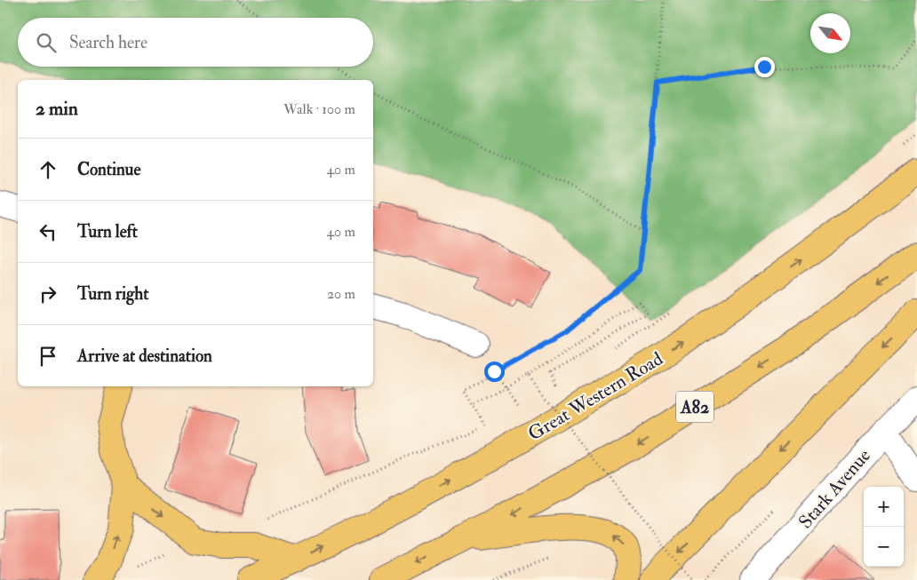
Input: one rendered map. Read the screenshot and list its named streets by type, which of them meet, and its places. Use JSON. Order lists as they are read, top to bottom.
{
  "streets": {
    "main road": ["Great Western Road", "A82"],
    "street": ["Stark Avenue"]
  },
  "north": "bottom right",
  "page": {
    "search": "Search here",
    "heading": ["2 min", "Walk · 100 m"],
    "list": [
      ["Continue", "40 m"],
      ["Turn left", "40 m"],
      ["Turn right", "20 m"],
      "Arrive at destination"
    ],
    "map_buttons": ["+", "−"]
  }
}
